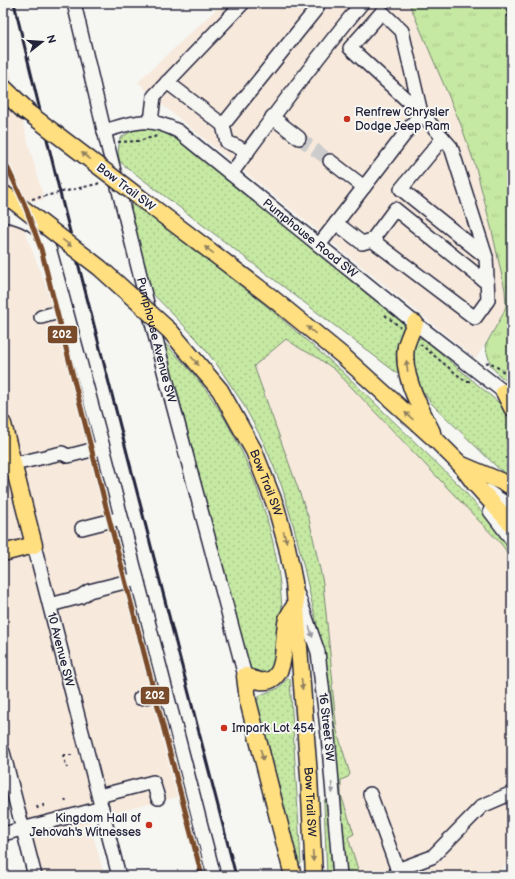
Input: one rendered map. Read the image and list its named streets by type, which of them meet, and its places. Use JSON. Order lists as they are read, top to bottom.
{
  "streets": {
    "main road": ["Bow Trail SW", "10 Avenue SW"],
    "street": ["Pumphouse Road SW", "Pumphouse Avenue SW", "16 Street SW"]
  },
  "crossings": [
    ["Bow Trail SW", "16 Street SW"],
    ["Pumphouse Road SW", "Pumphouse Avenue SW"]
  ],
  "one_way": ["16 Street SW"],
  "places": ["Renfrew Chrysler Dodge Jeep Ram", "Impark Lot 454", "Kingdom Hall of Jehovah's Witnesses"],
  "lines": ["transit line 202"],
  "north": "right"
}
